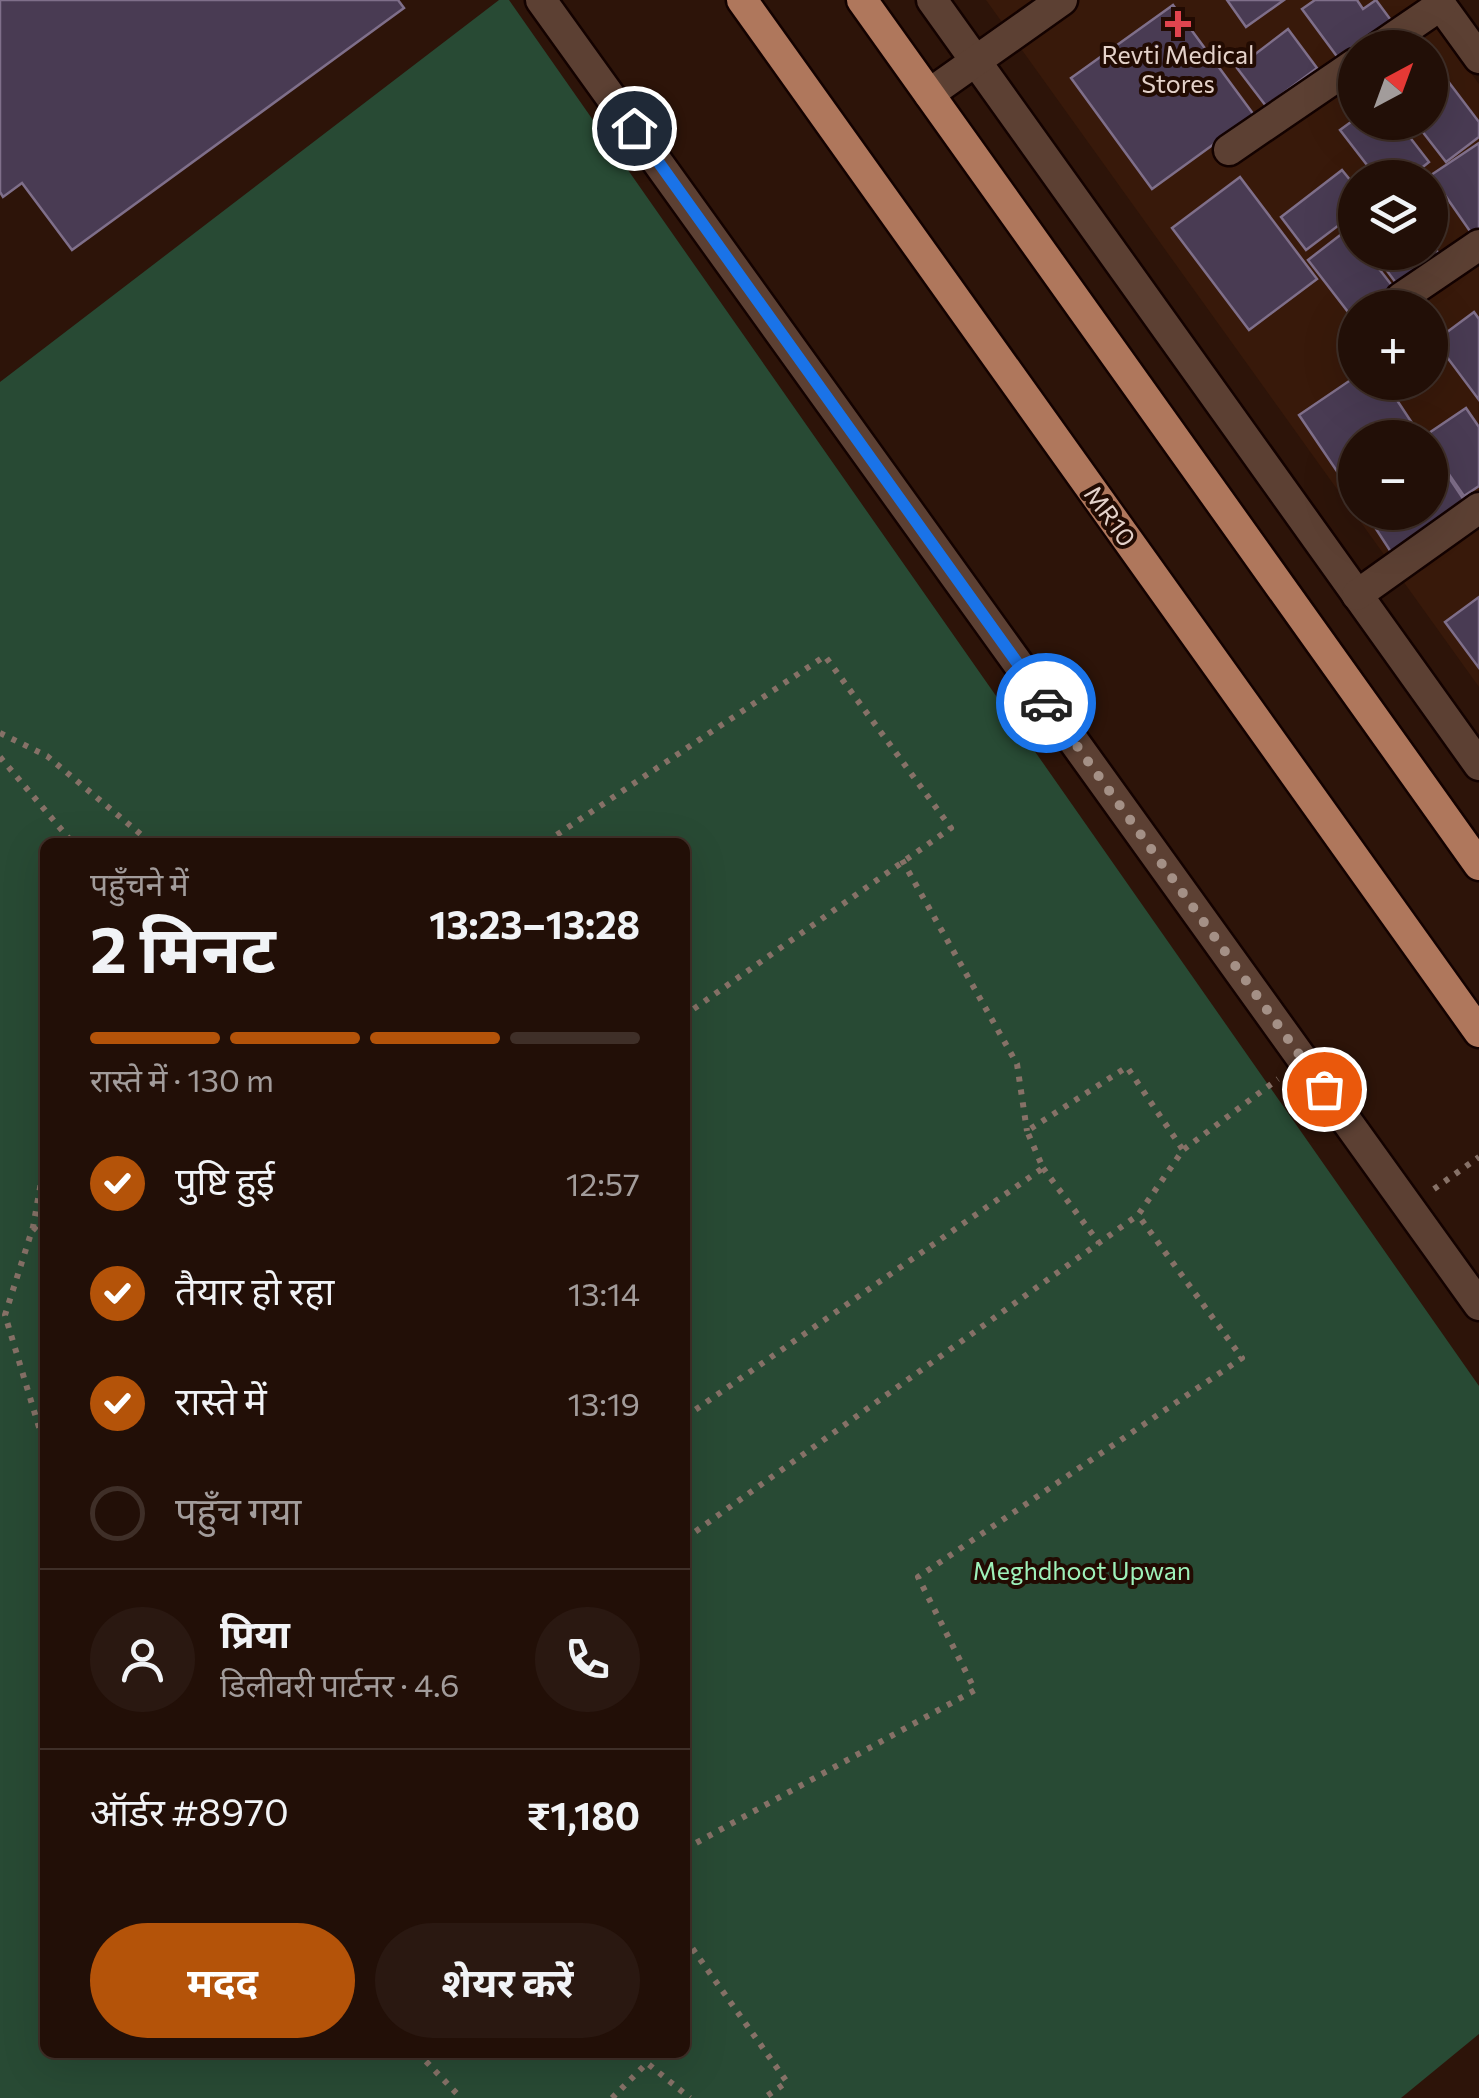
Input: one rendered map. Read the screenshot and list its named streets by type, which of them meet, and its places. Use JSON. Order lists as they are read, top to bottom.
{
  "streets": {
    "main road": ["MR10"]
  },
  "parks": ["Meghdhoot Upwan"],
  "places": {
    "health": ["Revti Medical Stores"]
  },
  "north": "top right",
  "page": {
    "map_buttons": ["+", "−"],
    "heading": ["2 मिनट", "पहुँचने में", "13:23–13:28"],
    "panel": [
      "प्रिया",
      "डिलीवरी पार्टनर · 4.6",
      "ऑर्डर #8970",
      "₹1,180"
    ],
    "bar": "रास्ते में · 130 m",
    "list": [
      ["पुष्टि हुई", "12:57"],
      ["तैयार हो रहा", "13:14"],
      ["रास्ते में", "13:19"],
      "पहुँच गया"
    ],
    "buttons": ["मदद", "शेयर करें"]
  }
}
